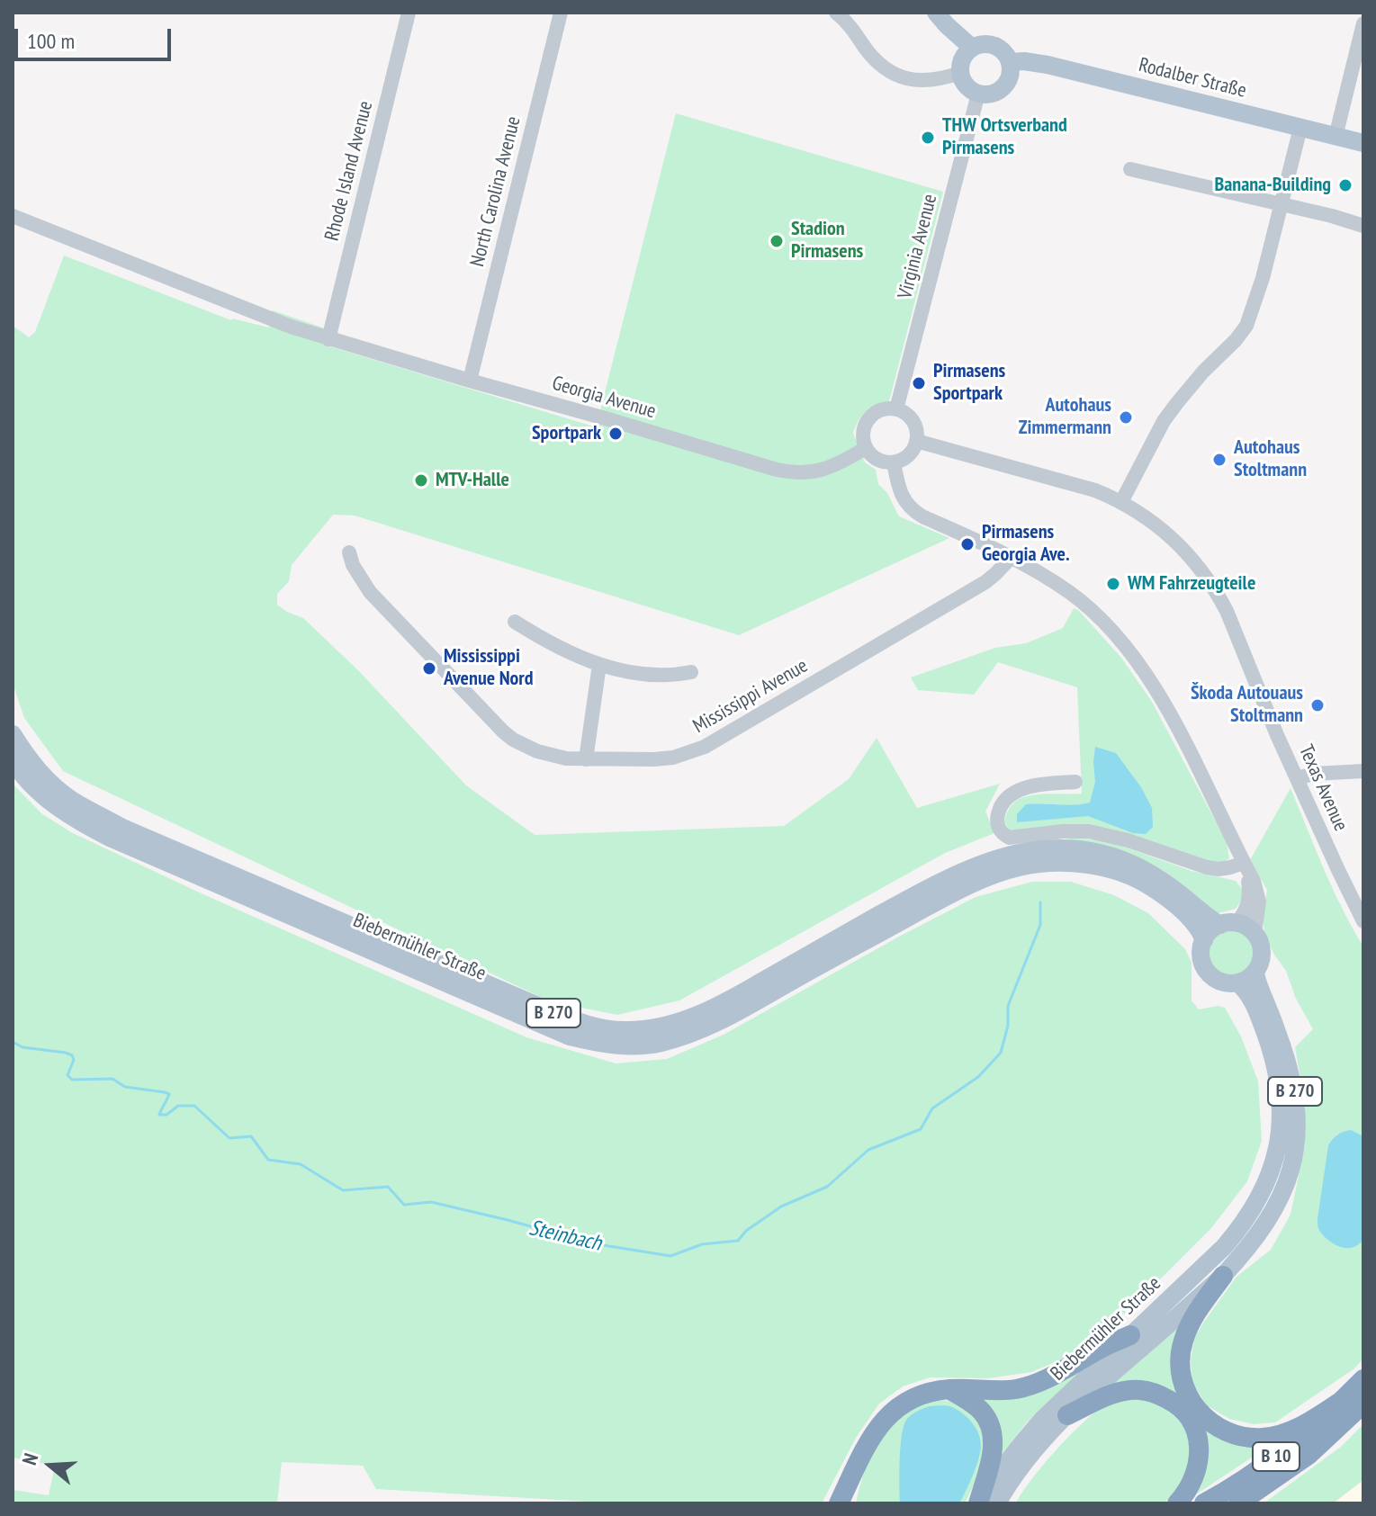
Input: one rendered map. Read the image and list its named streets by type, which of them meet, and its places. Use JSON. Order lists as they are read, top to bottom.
{
  "streets": {
    "highway": ["B 10"],
    "main road": ["Rodalber Straße", "Biebermühler Straße", "B 270"],
    "street": [
      "Rhode Island Avenue",
      "North Carolina Avenue",
      "Virginia Avenue",
      "Georgia Avenue",
      "Mississippi Avenue",
      "Texas Avenue"
    ]
  },
  "crossings": [
    ["Rodalber Straße", "Virginia Avenue"],
    ["Rhode Island Avenue", "Georgia Avenue"],
    ["North Carolina Avenue", "Georgia Avenue"],
    ["Virginia Avenue", "Georgia Avenue"],
    ["Virginia Avenue", "Texas Avenue"],
    ["Georgia Avenue", "Texas Avenue"],
    ["Biebermühler Straße", "B 270"]
  ],
  "water": ["Steinbach"],
  "places": [
    "THW Ortsverband Pirmasens",
    "Banana-Building",
    "Stadion Pirmasens",
    "Pirmasens Sportpark",
    "Autohaus Zimmermann",
    "Sportpark",
    "Autohaus Stoltmann",
    "MTV-Halle",
    "Pirmasens Georgia Ave.",
    "WM Fahrzeugteile",
    "Mississippi Avenue Nord",
    "Škoda Autouaus Stoltmann"
  ],
  "scale_bar": "100 m",
  "north": "left"
}
